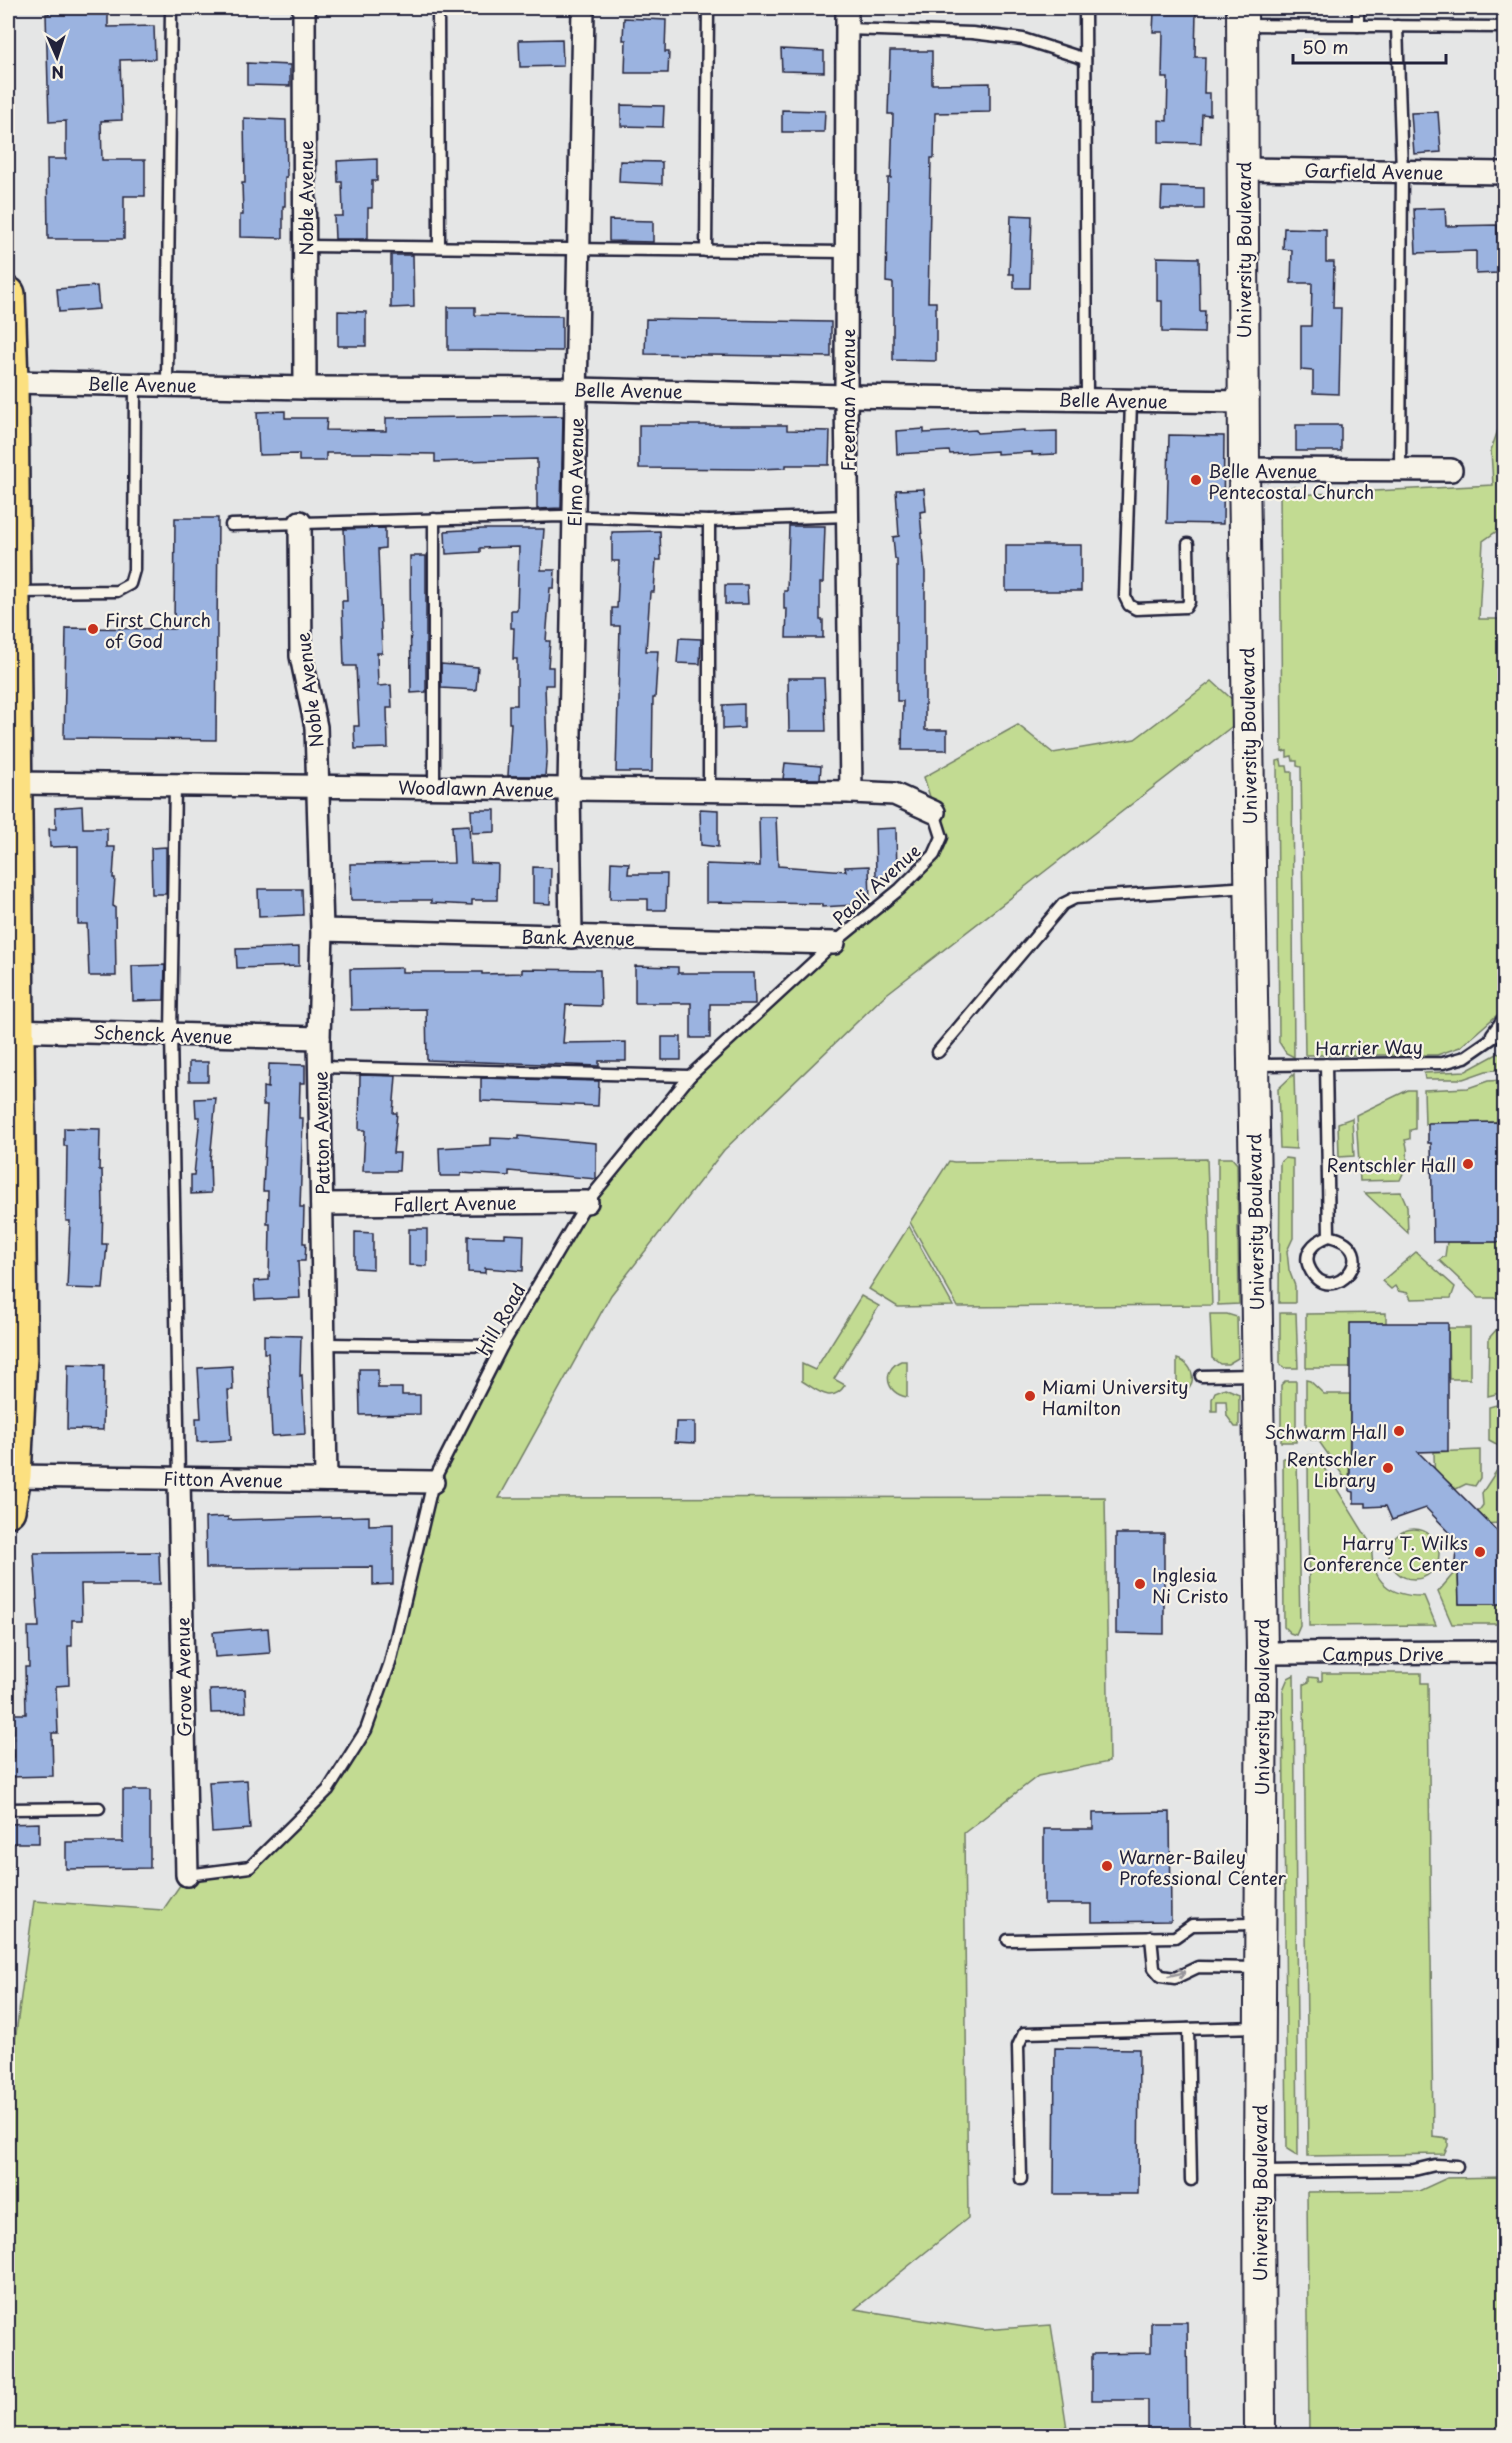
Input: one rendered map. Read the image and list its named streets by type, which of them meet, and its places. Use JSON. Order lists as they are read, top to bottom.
{
  "streets": {
    "street": [
      "Garfield Avenue",
      "Noble Avenue",
      "University Boulevard",
      "Belle Avenue",
      "Freeman Avenue",
      "Elmo Avenue",
      "Woodlawn Avenue",
      "Bank Avenue",
      "Schenck Avenue",
      "Patton Avenue",
      "Fallert Avenue",
      "Fitton Avenue",
      "Campus Drive",
      "Grove Avenue"
    ],
    "lane": ["Paoli Avenue", "Harrier Way", "Hill Road"]
  },
  "crossings": [
    ["Garfield Avenue", "University Boulevard"],
    ["Noble Avenue", "Belle Avenue"],
    ["Noble Avenue", "Woodlawn Avenue"],
    ["Noble Avenue", "Patton Avenue"],
    ["University Boulevard", "Belle Avenue"],
    ["University Boulevard", "Harrier Way"],
    ["University Boulevard", "Campus Drive"],
    ["Belle Avenue", "Freeman Avenue"],
    ["Belle Avenue", "Elmo Avenue"],
    ["Freeman Avenue", "Woodlawn Avenue"],
    ["Elmo Avenue", "Woodlawn Avenue"],
    ["Elmo Avenue", "Bank Avenue"],
    ["Woodlawn Avenue", "Paoli Avenue"],
    ["Woodlawn Avenue", "Patton Avenue"],
    ["Paoli Avenue", "Bank Avenue"],
    ["Paoli Avenue", "Hill Road"],
    ["Bank Avenue", "Patton Avenue"],
    ["Bank Avenue", "Hill Road"],
    ["Schenck Avenue", "Patton Avenue"],
    ["Patton Avenue", "Fallert Avenue"],
    ["Patton Avenue", "Fitton Avenue"],
    ["Fallert Avenue", "Hill Road"],
    ["Hill Road", "Fitton Avenue"],
    ["Hill Road", "Grove Avenue"],
    ["Fitton Avenue", "Grove Avenue"]
  ],
  "places": [
    "Belle Avenue Pentecostal Church",
    "First Church of God",
    "Rentschler Hall",
    "Miami University Hamilton",
    "Schwarm Hall",
    "Rentschler Library",
    "Harry T. Wilks Conference Center",
    "Inglesia Ni Cristo",
    "Warner-Bailey Professional Center"
  ],
  "scale_bar": "50 m",
  "north": "bottom"
}
